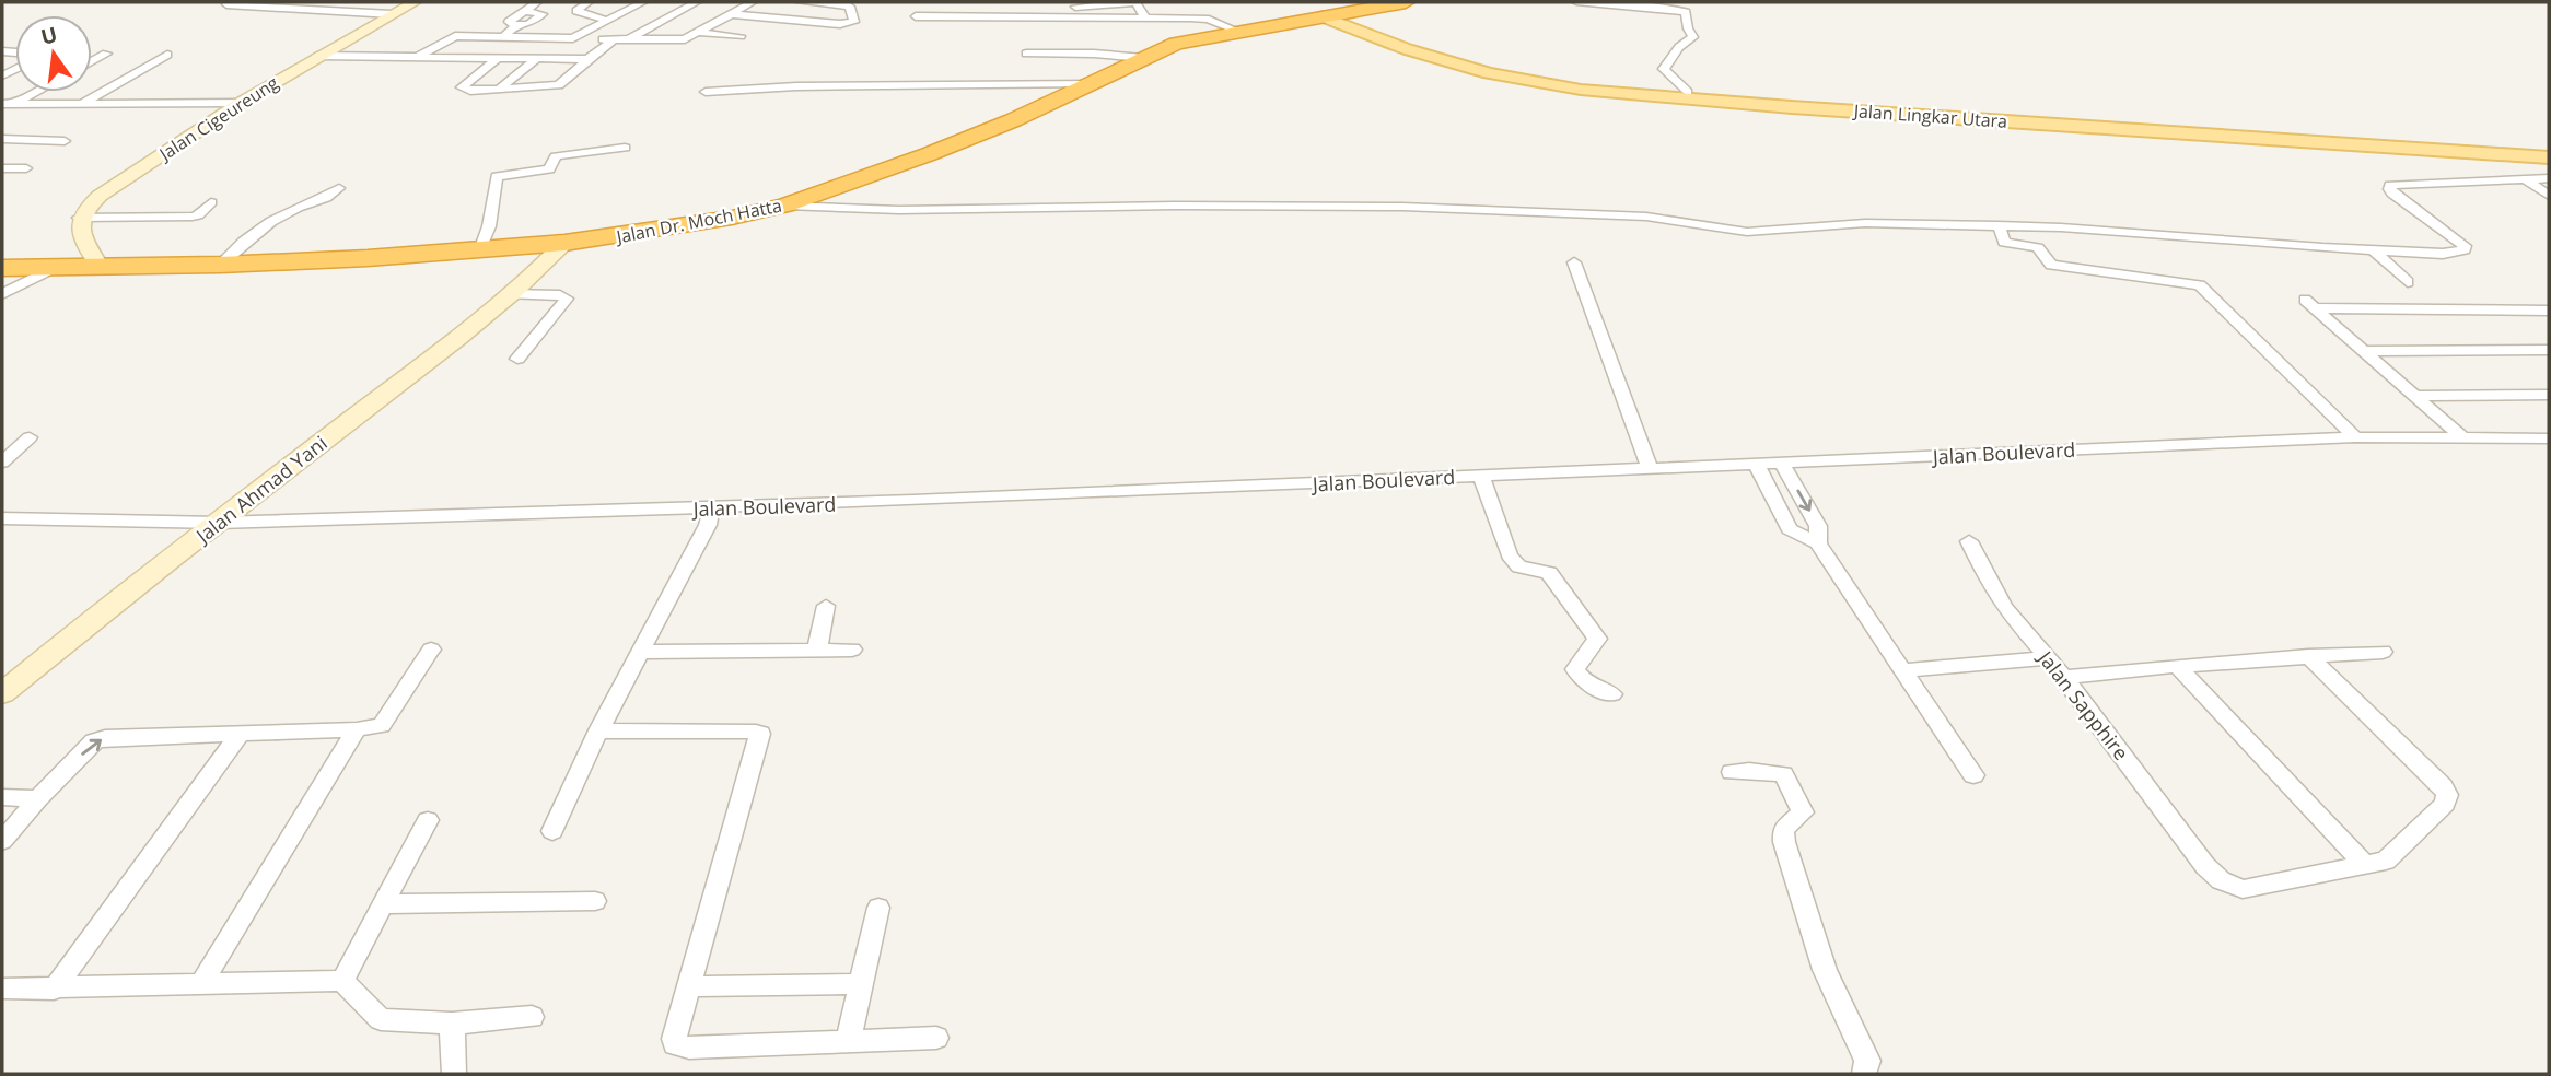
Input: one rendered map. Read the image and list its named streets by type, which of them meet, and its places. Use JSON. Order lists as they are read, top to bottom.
{
  "streets": {
    "highway": ["Jalan Dr. Moch Hatta"],
    "main road": ["Jalan Lingkar Utara"],
    "street": [
      "Jalan Cigeureung",
      "Jalan Boulevard",
      "Jalan Ahmad Yani",
      "Jalan Sapphire"
    ]
  },
  "crossings": [
    ["Jalan Lingkar Utara", "Jalan Dr. Moch Hatta"],
    ["Jalan Dr. Moch Hatta", "Jalan Ahmad Yani"],
    ["Jalan Boulevard", "Jalan Ahmad Yani"]
  ],
  "north": "top"
}
